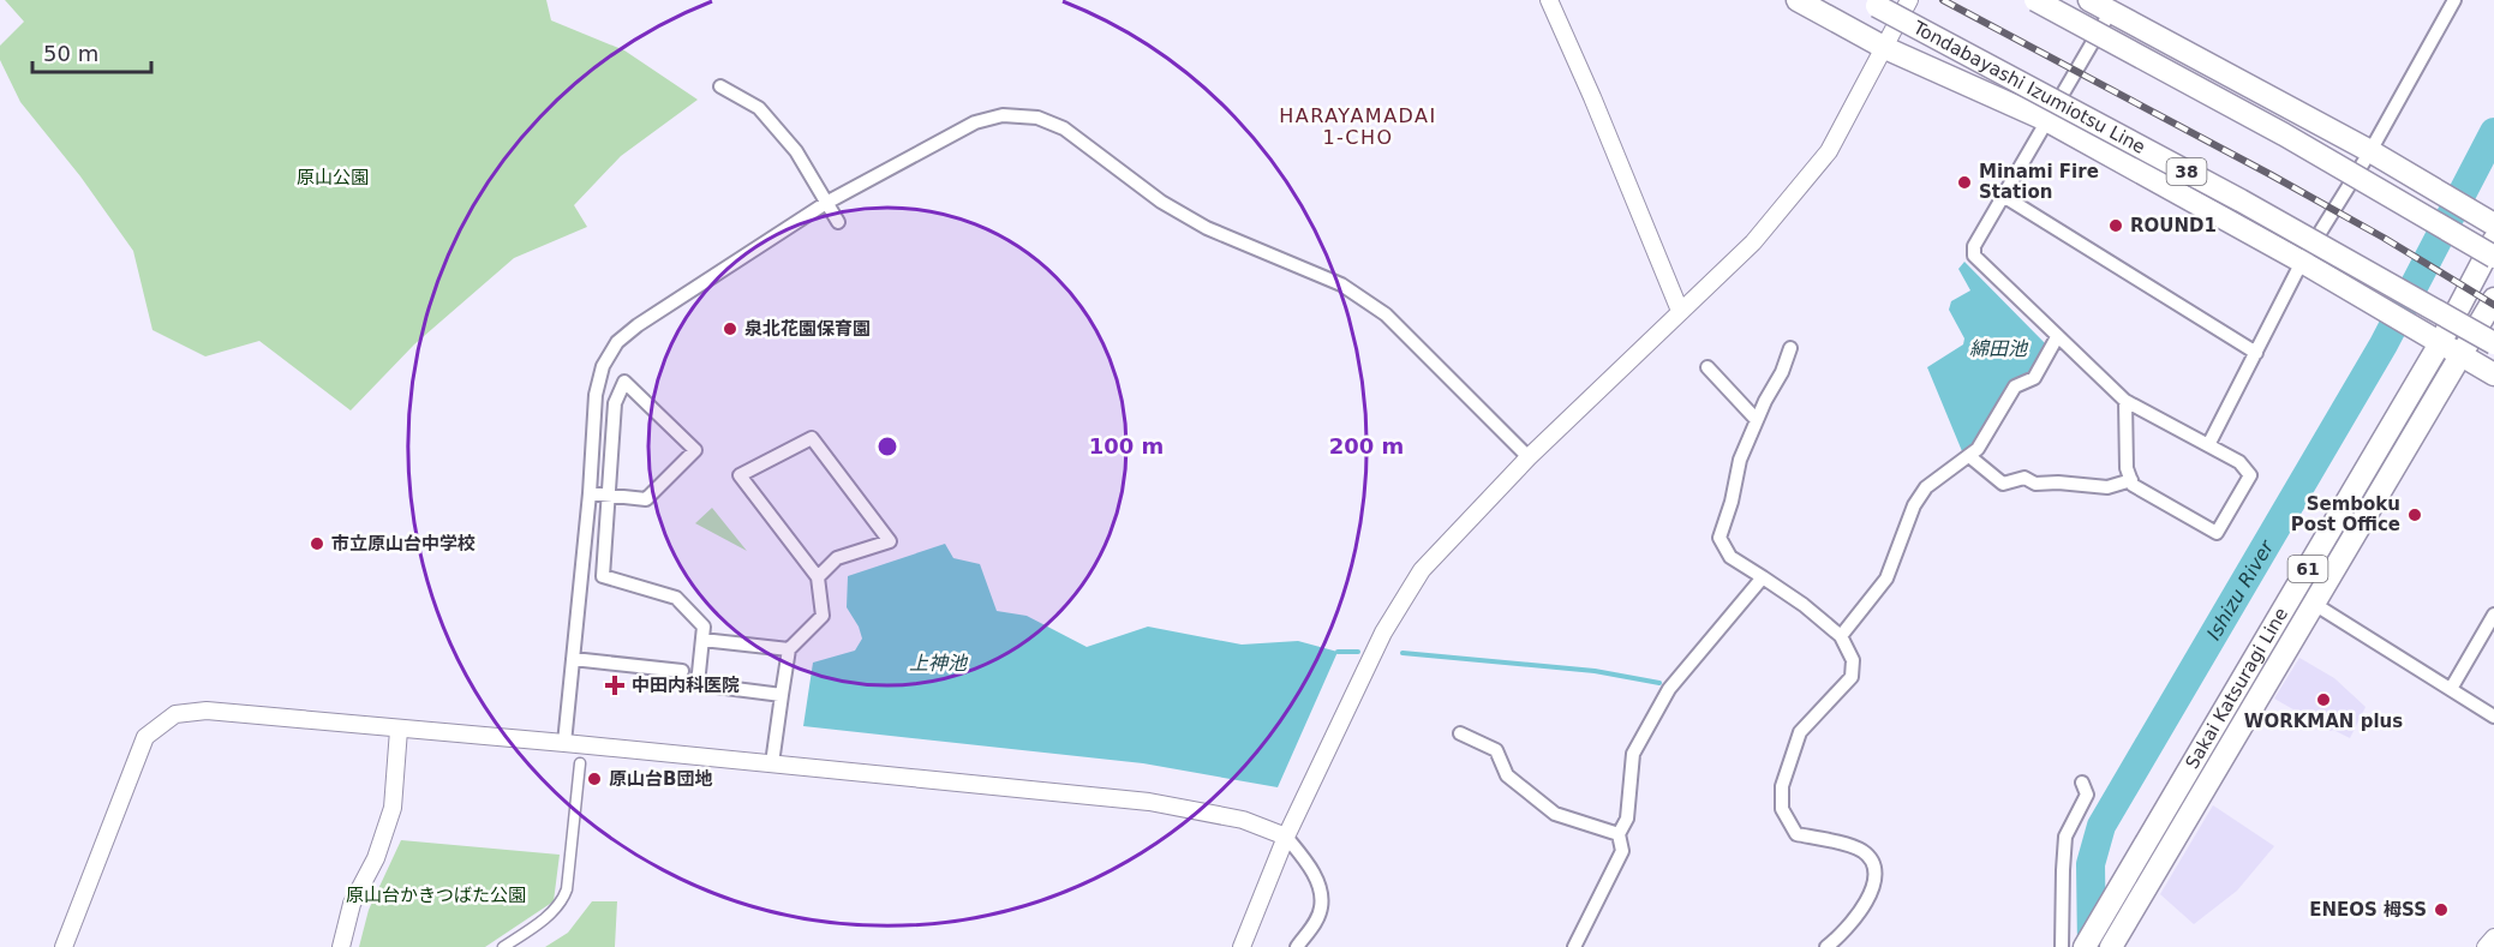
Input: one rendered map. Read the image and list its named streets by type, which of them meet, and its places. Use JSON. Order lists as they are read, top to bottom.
{
  "streets": {
    "main road": [
      "Tondabayashi Izumiotsu Line",
      "38",
      "61",
      "Sakai Katsuragi Line"
    ]
  },
  "districts": ["HARAYAMADAI 1-CHO"],
  "water": ["綿田池", "Ishizu River", "上神池"],
  "parks": ["原山公園", "原山台かきつばた公園"],
  "places": {
    "other": [
      "Minami Fire Station",
      "ROUND1",
      "泉北花園保育園",
      "Semboku Post Office",
      "市立原山台中学校",
      "WORKMAN plus",
      "原山台B団地",
      "ENEOS 栂SS"
    ],
    "health": ["中田内科医院"]
  },
  "scale_bar": "50 m",
  "rings": ["100 m", "200 m"]
}
